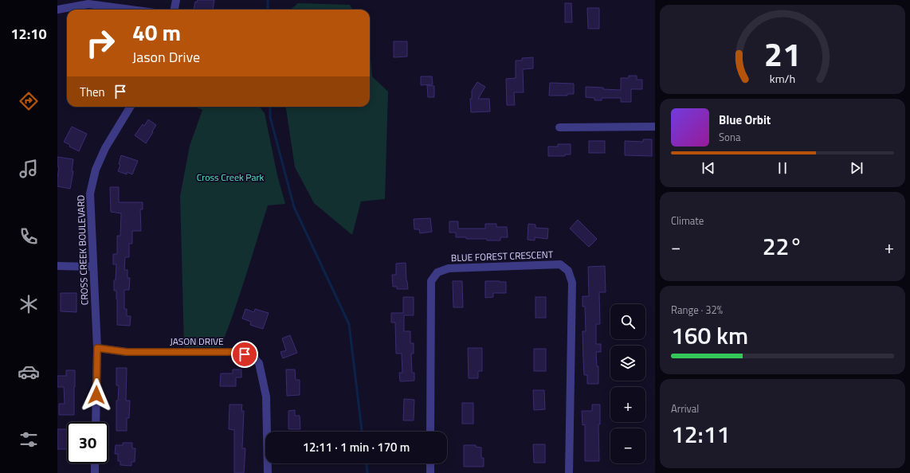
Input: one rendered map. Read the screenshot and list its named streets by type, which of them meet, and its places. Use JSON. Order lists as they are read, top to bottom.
{
  "streets": {
    "street": ["CROSS CREEK BOULEVARD", "BLUE FOREST CRESCENT", "JASON DRIVE"]
  },
  "crossings": [
    ["CROSS CREEK BOULEVARD", "JASON DRIVE"]
  ],
  "parks": ["Cross Creek Park"],
  "page": {
    "tabs": "12:10",
    "turn": ["40 m", "Jason Drive"],
    "then": "Then",
    "song": ["Blue Orbit", "Sona"],
    "tile": [
      "Climate",
      ["Range · 32%", "160 km"],
      ["Arrival", "12:11"]
    ],
    "heat": ["−", "22°", "+"],
    "map_buttons": ["+", "−"],
    "limit": "30",
    "trip": "12:11 · 1 min · 170 m",
    "gauge": ["21", "km/h"]
  }
}
